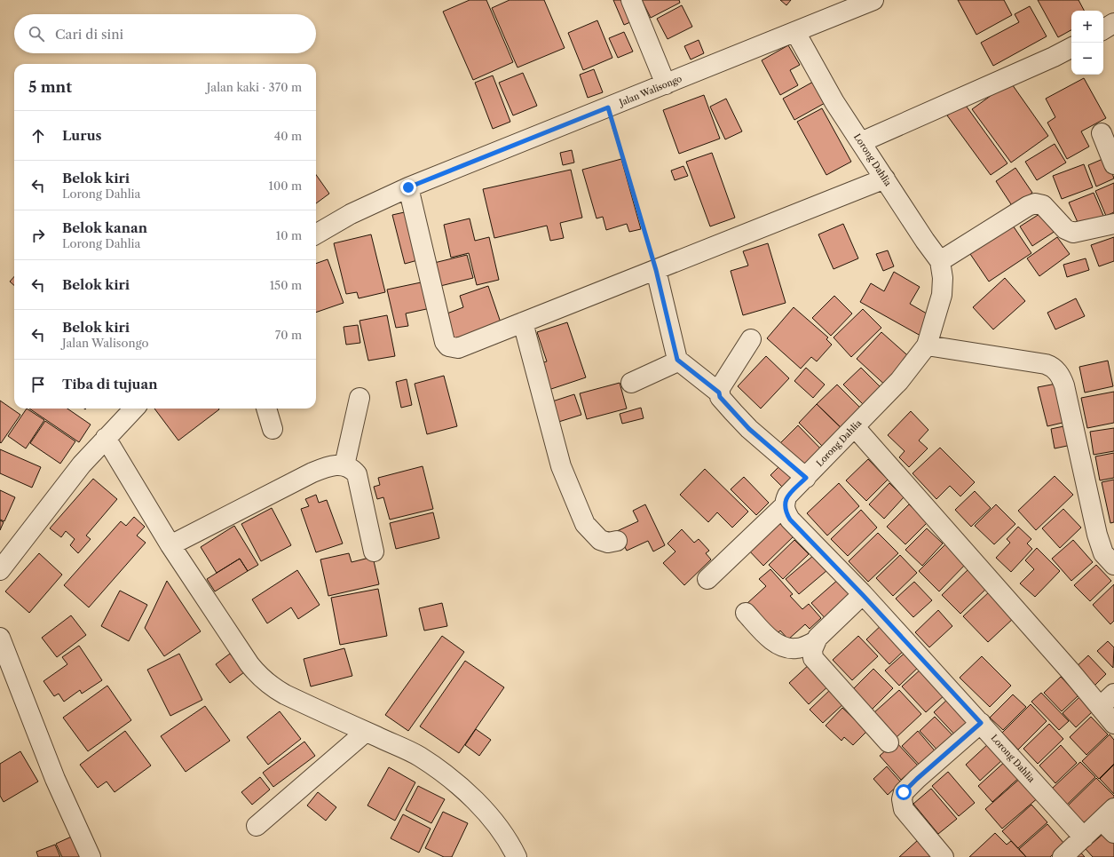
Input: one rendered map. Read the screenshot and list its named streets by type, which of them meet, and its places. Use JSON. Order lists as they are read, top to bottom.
{
  "streets": {
    "street": ["Jalan Walisongo", "Lorong Dahlia"]
  },
  "crossings": [
    ["Jalan Walisongo", "Lorong Dahlia"]
  ],
  "page": {
    "map_buttons": ["+", "−"],
    "search": "Cari di sini",
    "heading": ["5 mnt", "Jalan kaki · 370 m"],
    "list": [
      ["Lurus", "40 m"],
      ["Belok kiri", "Lorong Dahlia", "100 m"],
      ["Belok kanan", "Lorong Dahlia", "10 m"],
      ["Belok kiri", "150 m"],
      ["Belok kiri", "Jalan Walisongo", "70 m"],
      "Tiba di tujuan"
    ]
  }
}
